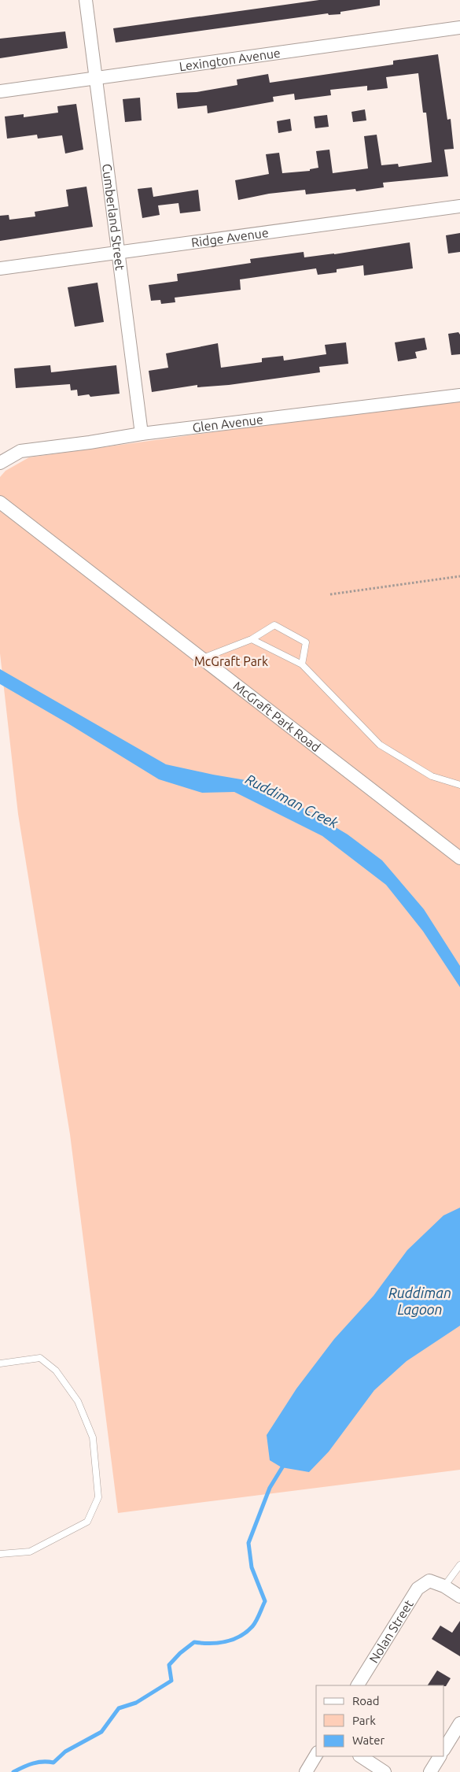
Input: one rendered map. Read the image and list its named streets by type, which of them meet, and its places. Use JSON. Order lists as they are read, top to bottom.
{
  "streets": {
    "street": [
      "Lexington Avenue",
      "Cumberland Street",
      "Ridge Avenue",
      "Glen Avenue",
      "McGraft Park Road",
      "Nolan Street"
    ]
  },
  "crossings": [
    ["Lexington Avenue", "Cumberland Street"],
    ["Cumberland Street", "Ridge Avenue"],
    ["Cumberland Street", "Glen Avenue"]
  ],
  "water": ["Ruddiman Creek", "Ruddiman Lagoon"],
  "parks": ["McGraft Park"],
  "legend": ["Road", "Park", "Water"]
}
